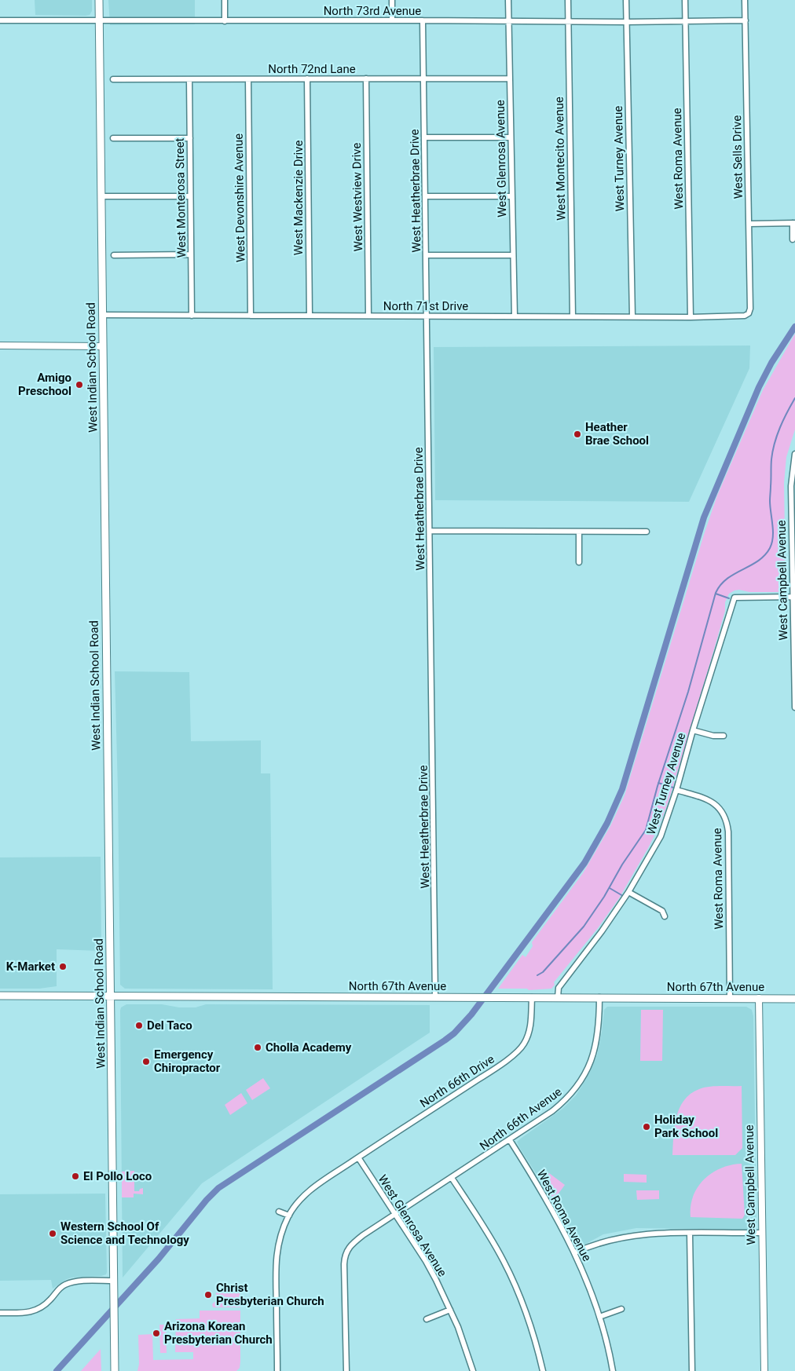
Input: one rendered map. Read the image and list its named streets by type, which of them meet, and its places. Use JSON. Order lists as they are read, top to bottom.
{
  "streets": {
    "main road": ["West Indian School Road", "North 67th Avenue"],
    "street": [
      "North 73rd Avenue",
      "North 72nd Lane",
      "West Sells Drive",
      "West Glenrosa Avenue",
      "West Montecito Avenue",
      "West Turney Avenue",
      "West Roma Avenue",
      "West Heatherbrae Drive",
      "West Westview Drive",
      "West Monterosa Street",
      "West Devonshire Avenue",
      "West Mackenzie Drive",
      "North 71st Drive",
      "West Campbell Avenue",
      "North 66th Drive",
      "North 66th Avenue"
    ]
  },
  "crossings": [
    ["North 73rd Avenue", "West Sells Drive"],
    ["North 73rd Avenue", "West Glenrosa Avenue"],
    ["North 73rd Avenue", "West Montecito Avenue"],
    ["North 73rd Avenue", "West Turney Avenue"],
    ["North 73rd Avenue", "West Roma Avenue"],
    ["North 73rd Avenue", "West Heatherbrae Drive"],
    ["North 73rd Avenue", "West Indian School Road"],
    ["North 72nd Lane", "West Glenrosa Avenue"],
    ["North 72nd Lane", "West Heatherbrae Drive"],
    ["North 72nd Lane", "West Westview Drive"],
    ["North 72nd Lane", "West Monterosa Street"],
    ["North 72nd Lane", "West Devonshire Avenue"],
    ["North 72nd Lane", "West Mackenzie Drive"],
    ["West Sells Drive", "North 71st Drive"],
    ["West Glenrosa Avenue", "North 71st Drive"],
    ["West Glenrosa Avenue", "North 66th Drive"],
    ["West Glenrosa Avenue", "North 66th Avenue"],
    ["West Montecito Avenue", "North 71st Drive"],
    ["West Turney Avenue", "West Roma Avenue"],
    ["West Turney Avenue", "North 71st Drive"],
    ["West Turney Avenue", "West Campbell Avenue"],
    ["West Turney Avenue", "North 67th Avenue"],
    ["West Roma Avenue", "North 71st Drive"],
    ["West Roma Avenue", "North 67th Avenue"],
    ["West Roma Avenue", "North 66th Avenue"],
    ["West Heatherbrae Drive", "North 71st Drive"],
    ["West Heatherbrae Drive", "North 67th Avenue"],
    ["West Westview Drive", "North 71st Drive"],
    ["West Monterosa Street", "North 71st Drive"],
    ["West Devonshire Avenue", "North 71st Drive"],
    ["West Mackenzie Drive", "North 71st Drive"],
    ["North 71st Drive", "West Indian School Road"],
    ["West Indian School Road", "North 67th Avenue"],
    ["West Campbell Avenue", "North 67th Avenue"],
    ["North 67th Avenue", "North 66th Drive"],
    ["North 67th Avenue", "North 66th Avenue"]
  ],
  "places": [
    "Amigo Preschool",
    "Heather Brae School",
    "K-Market",
    "Del Taco",
    "Cholla Academy",
    "Emergency Chiropractor",
    "Holiday Park School",
    "El Pollo Loco",
    "Western School Of Science and Technology",
    "Christ Presbyterian Church",
    "Arizona Korean Presbyterian Church"
  ]
}
